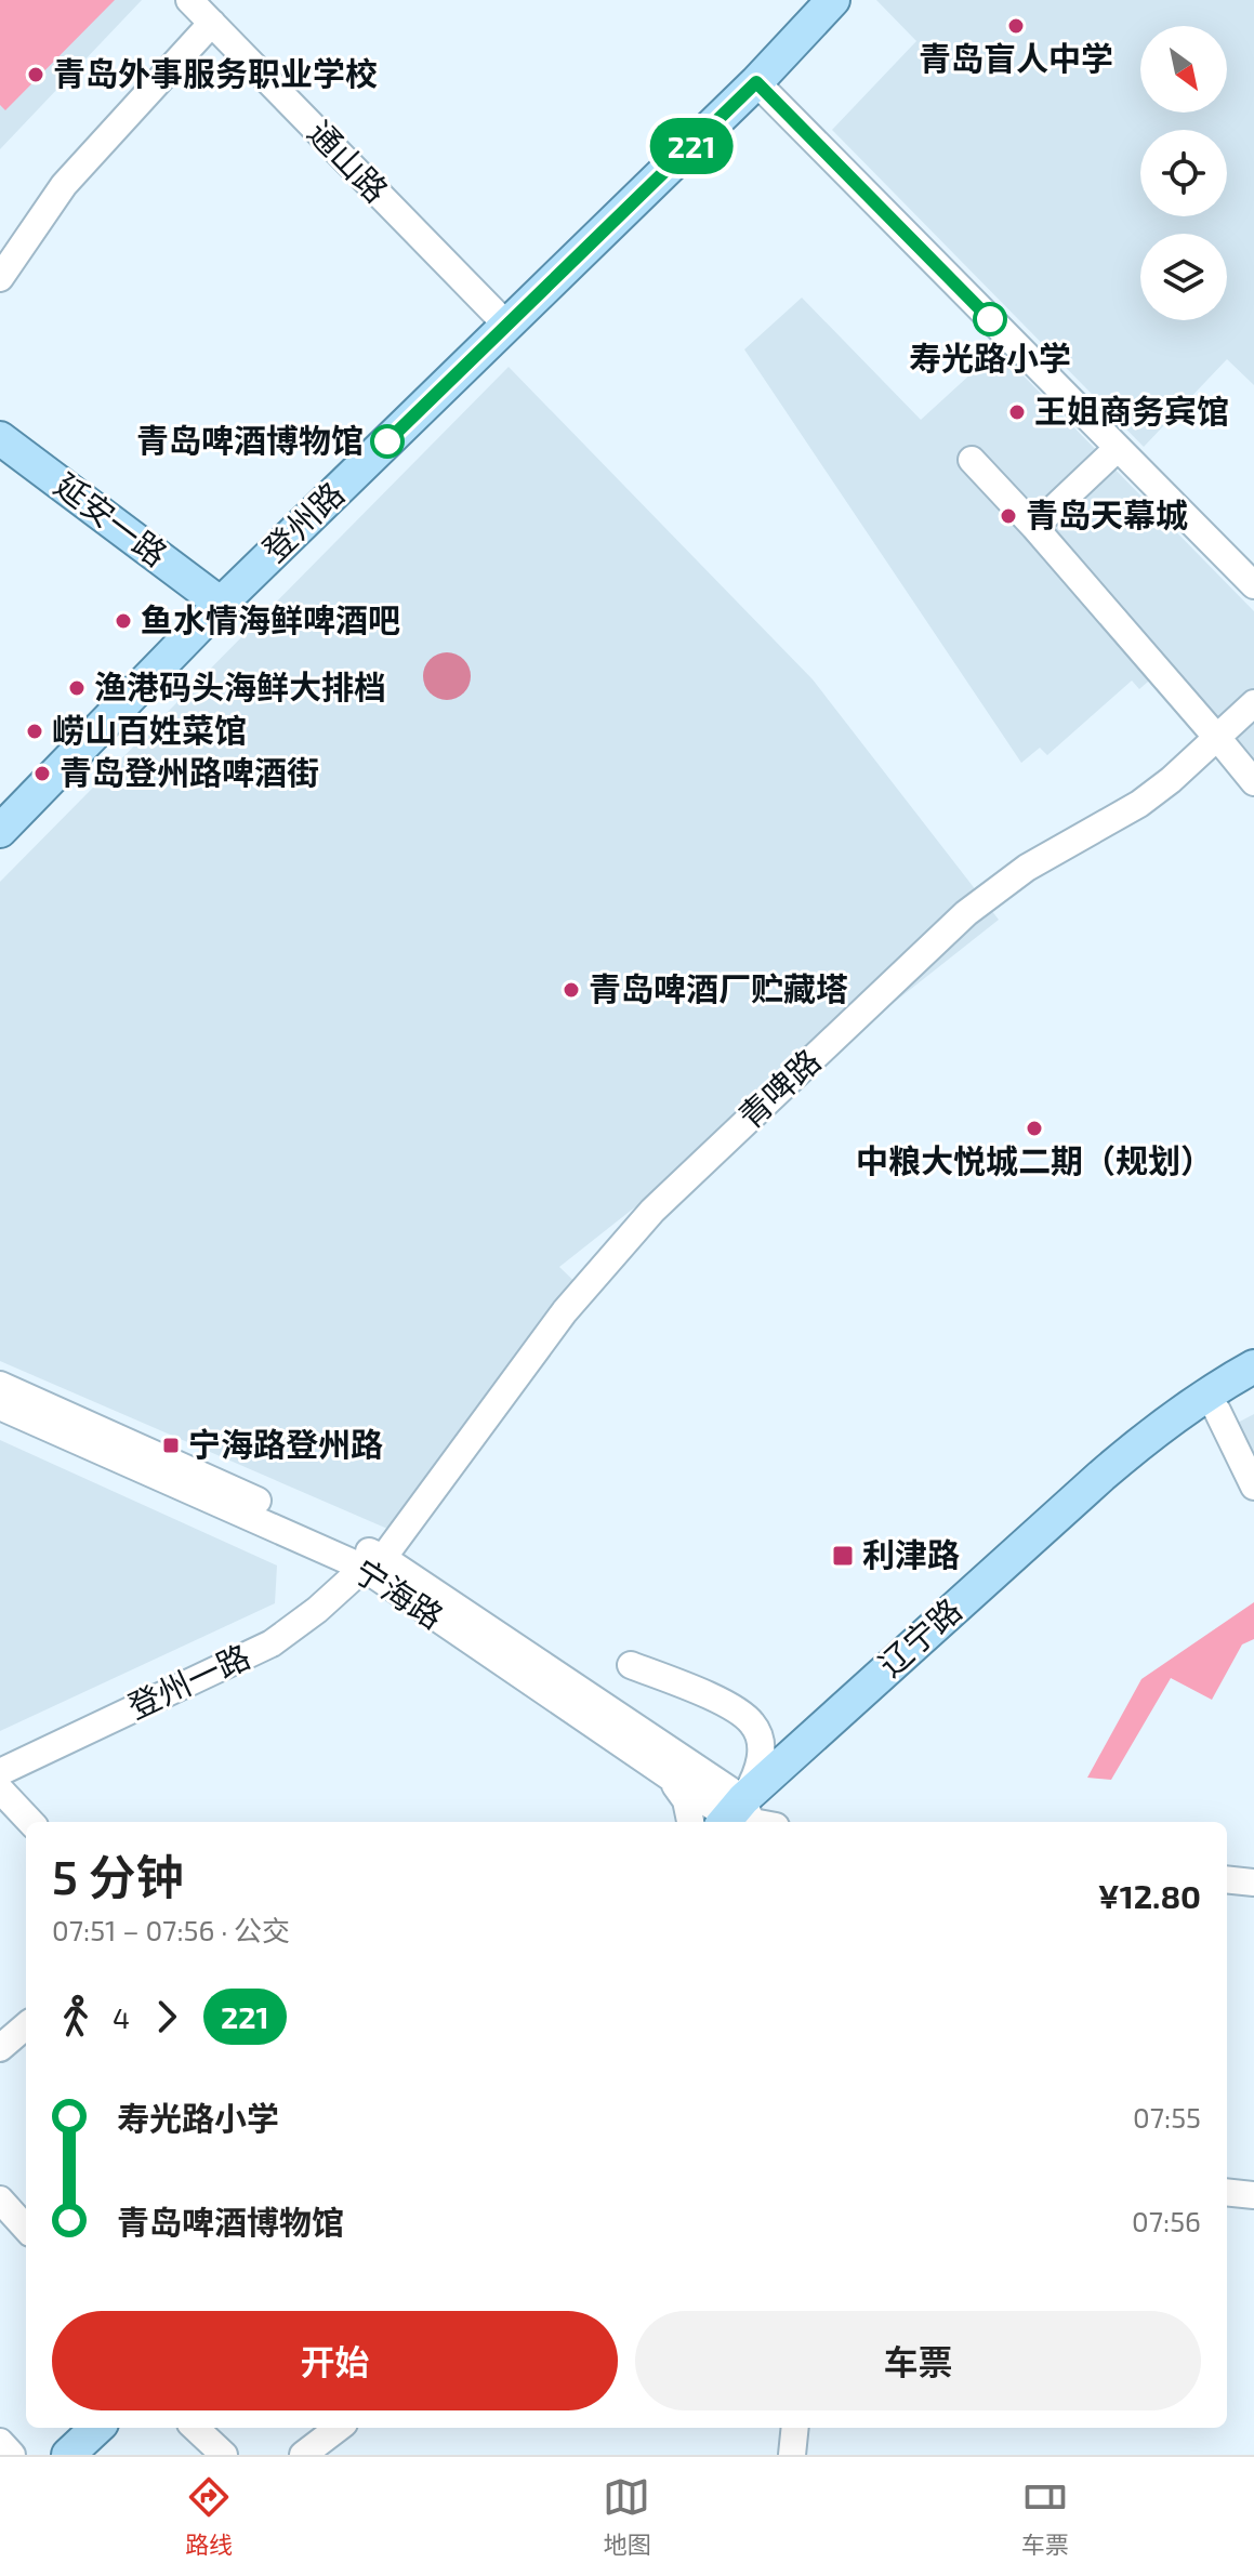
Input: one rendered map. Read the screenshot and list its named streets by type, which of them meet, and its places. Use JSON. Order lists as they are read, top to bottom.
{
  "streets": {
    "main road": ["延安一路", "登州路", "辽宁路"],
    "street": [
      "通山路",
      "青啤路",
      "宁海路",
      "登州一路"
    ]
  },
  "crossings": [
    ["通山路", "登州路"],
    ["延安一路", "登州路"],
    ["青啤路", "宁海路"],
    ["青啤路", "登州一路"],
    ["宁海路", "辽宁路"],
    ["宁海路", "登州一路"]
  ],
  "places": {
    "other": [
      "青岛盲人中学",
      "青岛外事服务职业学校",
      "寿光路小学",
      "王姐商务宾馆",
      "青岛啤酒博物馆",
      "青岛天幕城",
      "鱼水情海鲜啤酒吧",
      "渔港码头海鲜大排档",
      "崂山百姓菜馆",
      "青岛登州路啤酒街",
      "青岛啤酒厂贮藏塔",
      "中粮大悦城二期（规划）"
    ],
    "transit": ["宁海路登州路", "利津路"]
  },
  "lines": ["bus line 221"],
  "north": "bottom right",
  "page": {
    "on_map": "221",
    "heading": ["5 分钟", "07:51 – 07:56 · 公交", "¥12.80"],
    "legs": ["4", "221"],
    "list": [
      {
        "name": "寿光路小学",
        "value": "07:55"
      },
      {
        "name": "青岛啤酒博物馆",
        "value": "07:56"
      }
    ],
    "buttons": ["开始", "车票"],
    "tabs": ["路线", "地图", "车票"]
  }
}
